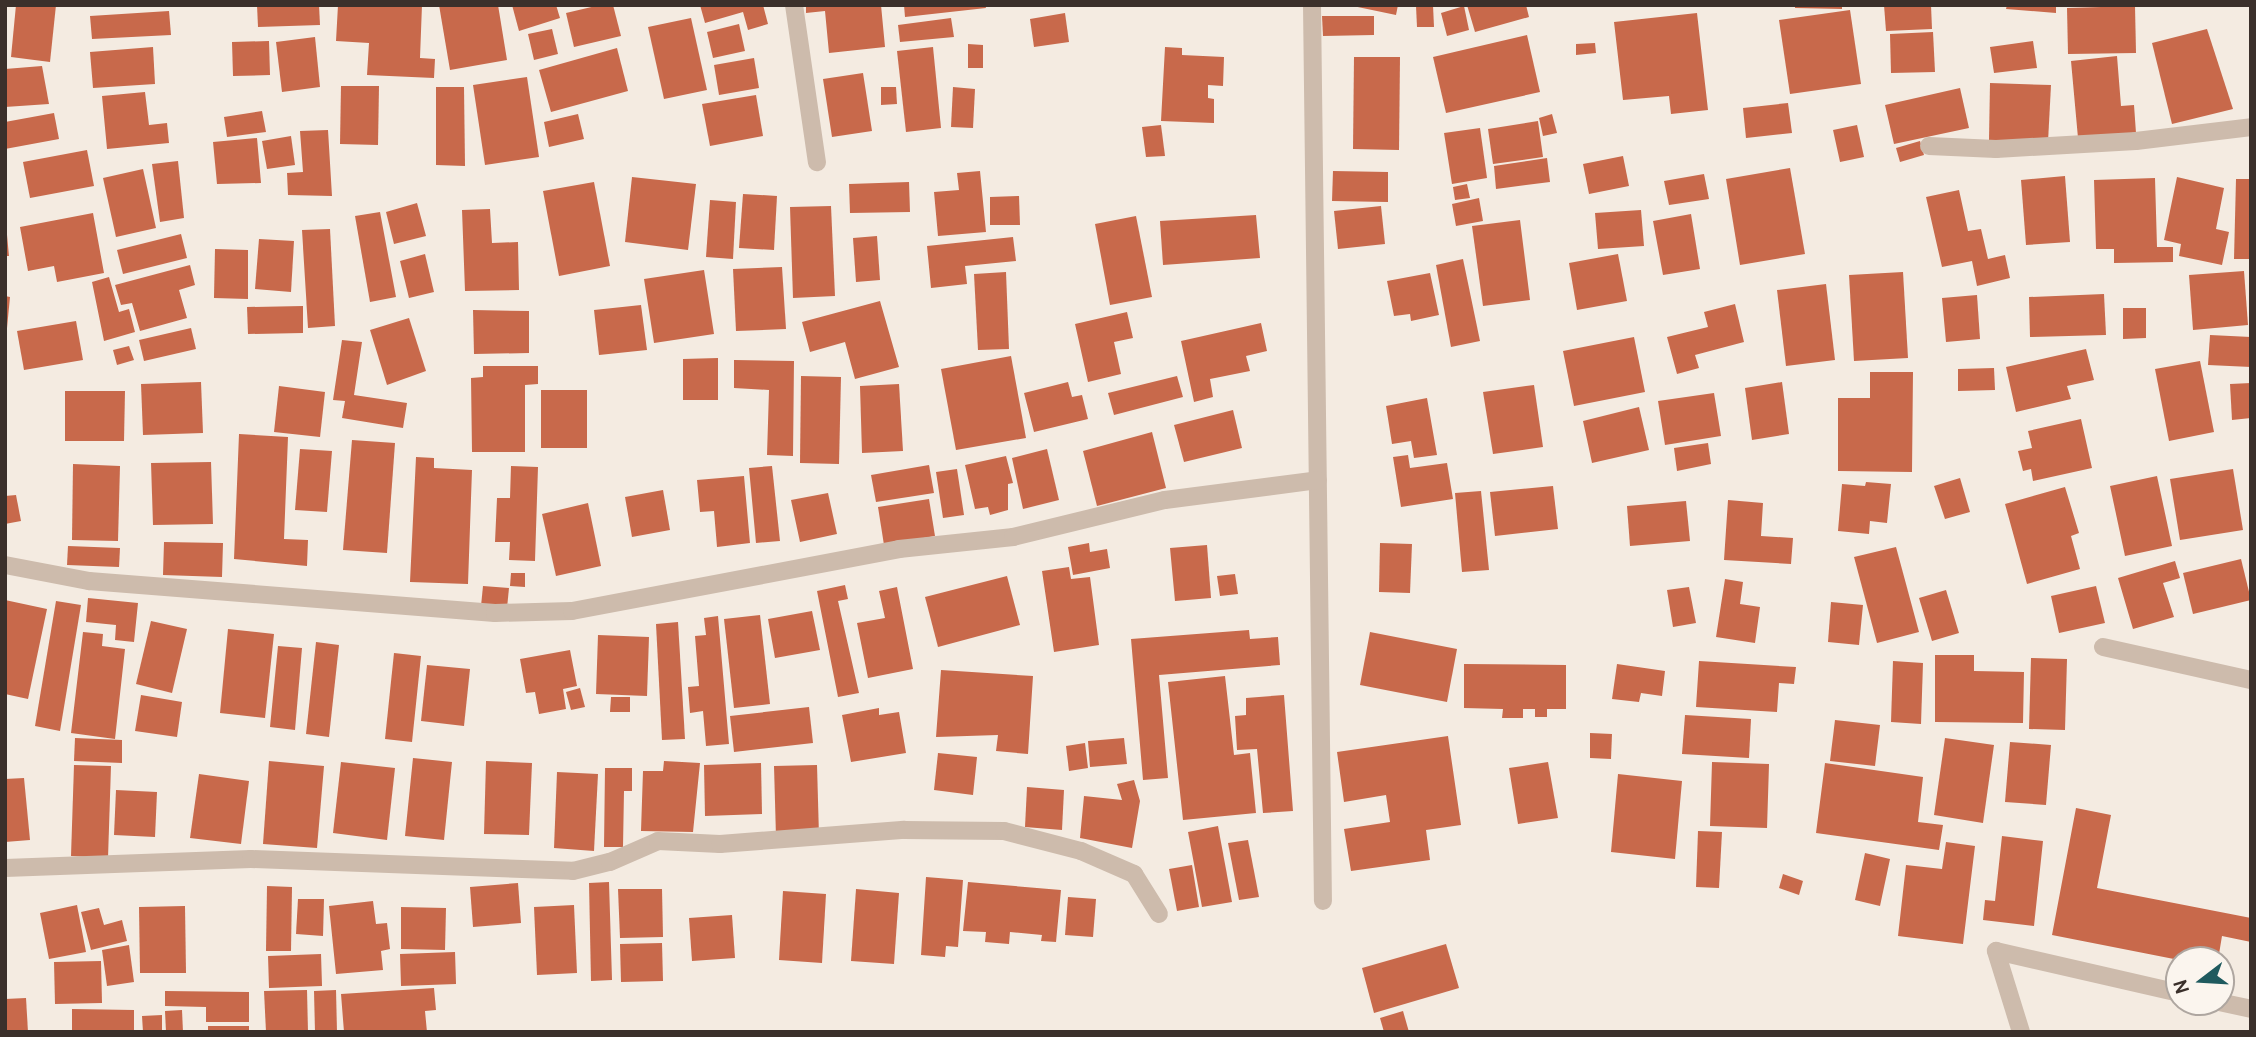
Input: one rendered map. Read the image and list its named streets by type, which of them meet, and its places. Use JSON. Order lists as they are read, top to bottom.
{
  "north": "left"
}
